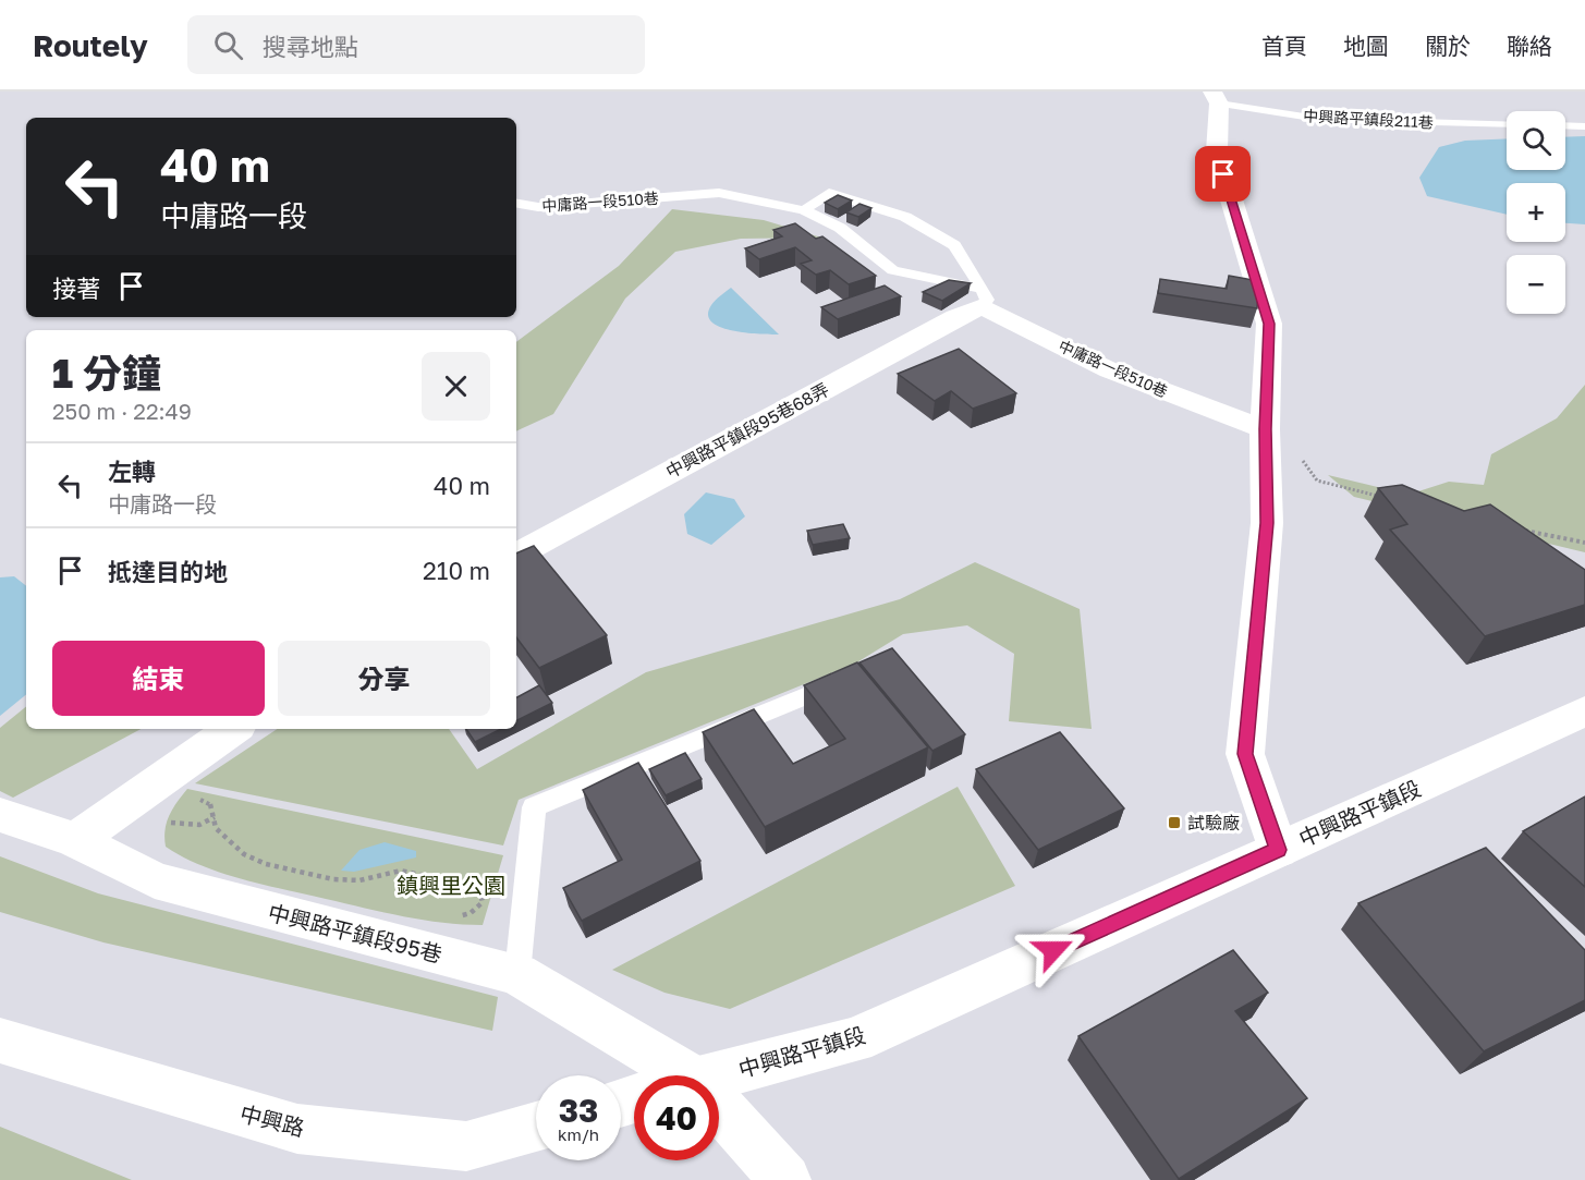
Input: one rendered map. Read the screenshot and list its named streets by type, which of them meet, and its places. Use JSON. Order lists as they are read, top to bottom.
{
  "streets": {
    "street": [
      "中庸路一段510巷",
      "中興路平鎮段95巷68弄",
      "中興路平鎮段",
      "中興路平鎮段95巷",
      "中興路"
    ],
    "lane": ["中興路平鎮段211巷"]
  },
  "crossings": [
    ["中庸路一段510巷", "中興路平鎮段95巷68弄"]
  ],
  "parks": ["鎮興里公園"],
  "places": {
    "transit": ["試驗廠"]
  },
  "page": {
    "header": "Routely",
    "search": "搜尋地點",
    "nav": [
      "首頁",
      "地圖",
      "關於",
      "聯絡"
    ],
    "map_buttons": ["+", "−"],
    "turn": ["40 m", "中庸路一段"],
    "then": "接著",
    "heading": ["1 分鐘", "250 m · 22:49"],
    "list": [
      {
        "name": "左轉",
        "note": "中庸路一段",
        "value": "40 m"
      },
      {
        "name": "抵達目的地",
        "value": "210 m"
      }
    ],
    "buttons": ["結束", "分享"],
    "speed": "33 km/h",
    "limit": "40"
  }
}
